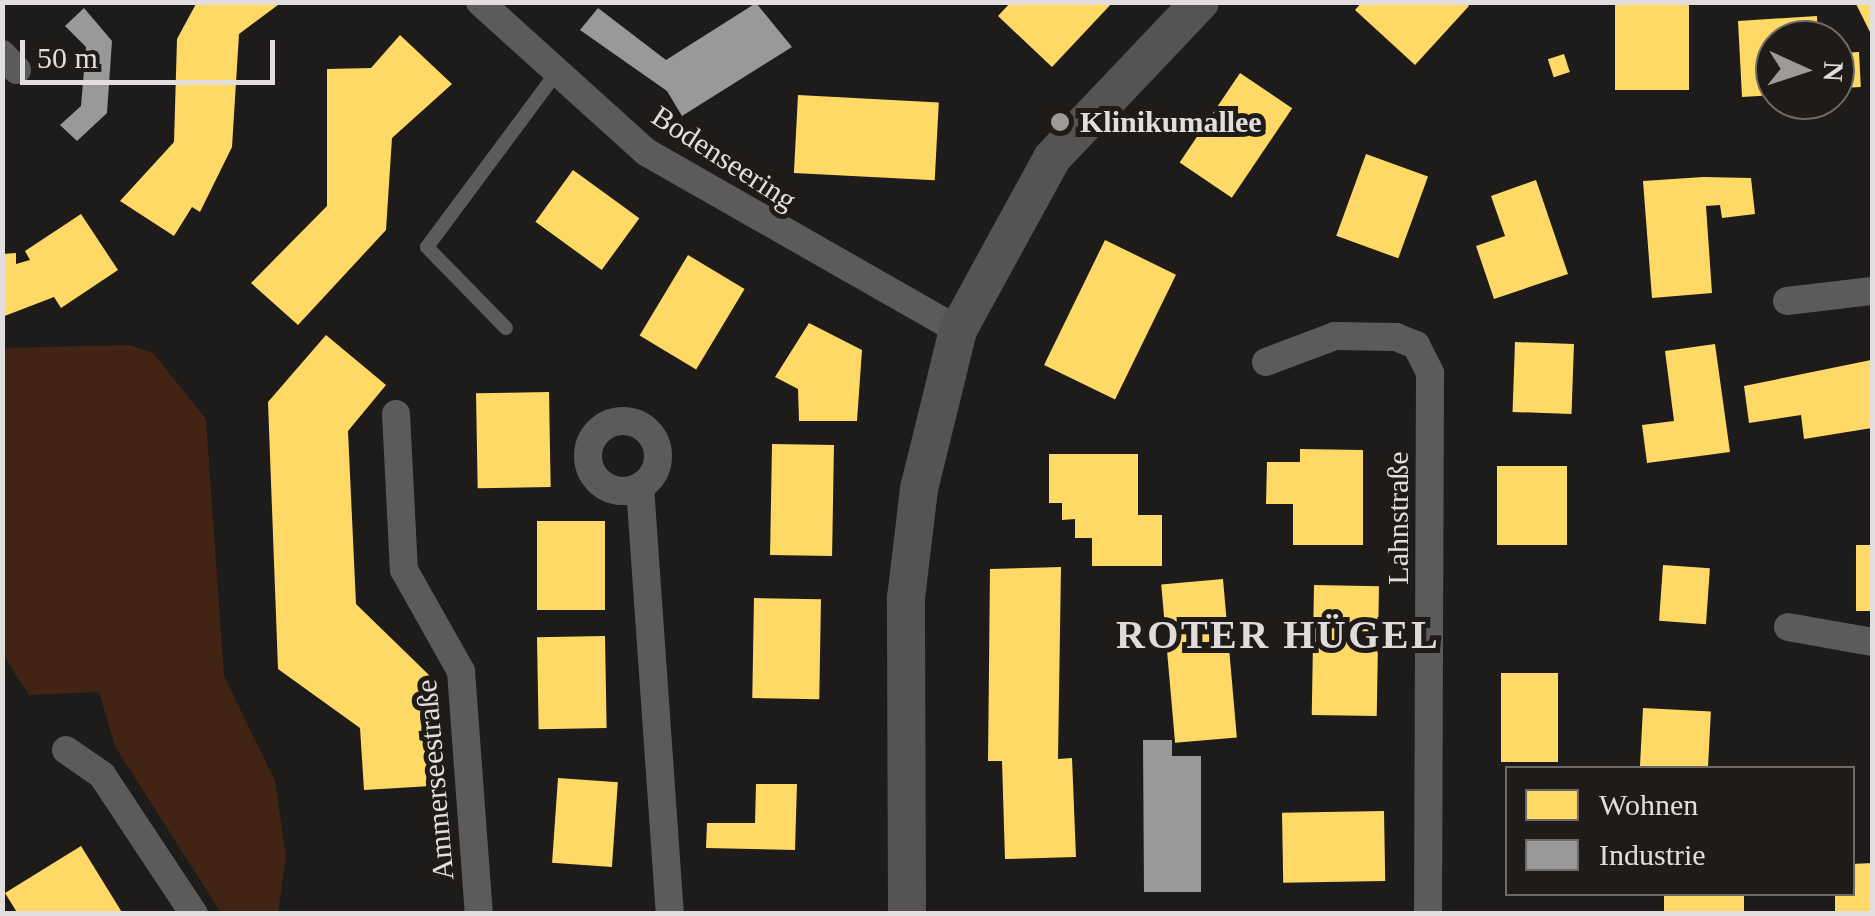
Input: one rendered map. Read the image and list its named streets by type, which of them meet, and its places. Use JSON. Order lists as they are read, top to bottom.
{
  "streets": {
    "street": ["Bodenseering", "Lahnstraße", "Ammerseestraße"]
  },
  "districts": ["ROTER HÜGEL"],
  "places": ["Klinikumallee"],
  "legend": ["Wohnen", "Industrie"],
  "scale_bar": "50 m",
  "north": "right"
}
